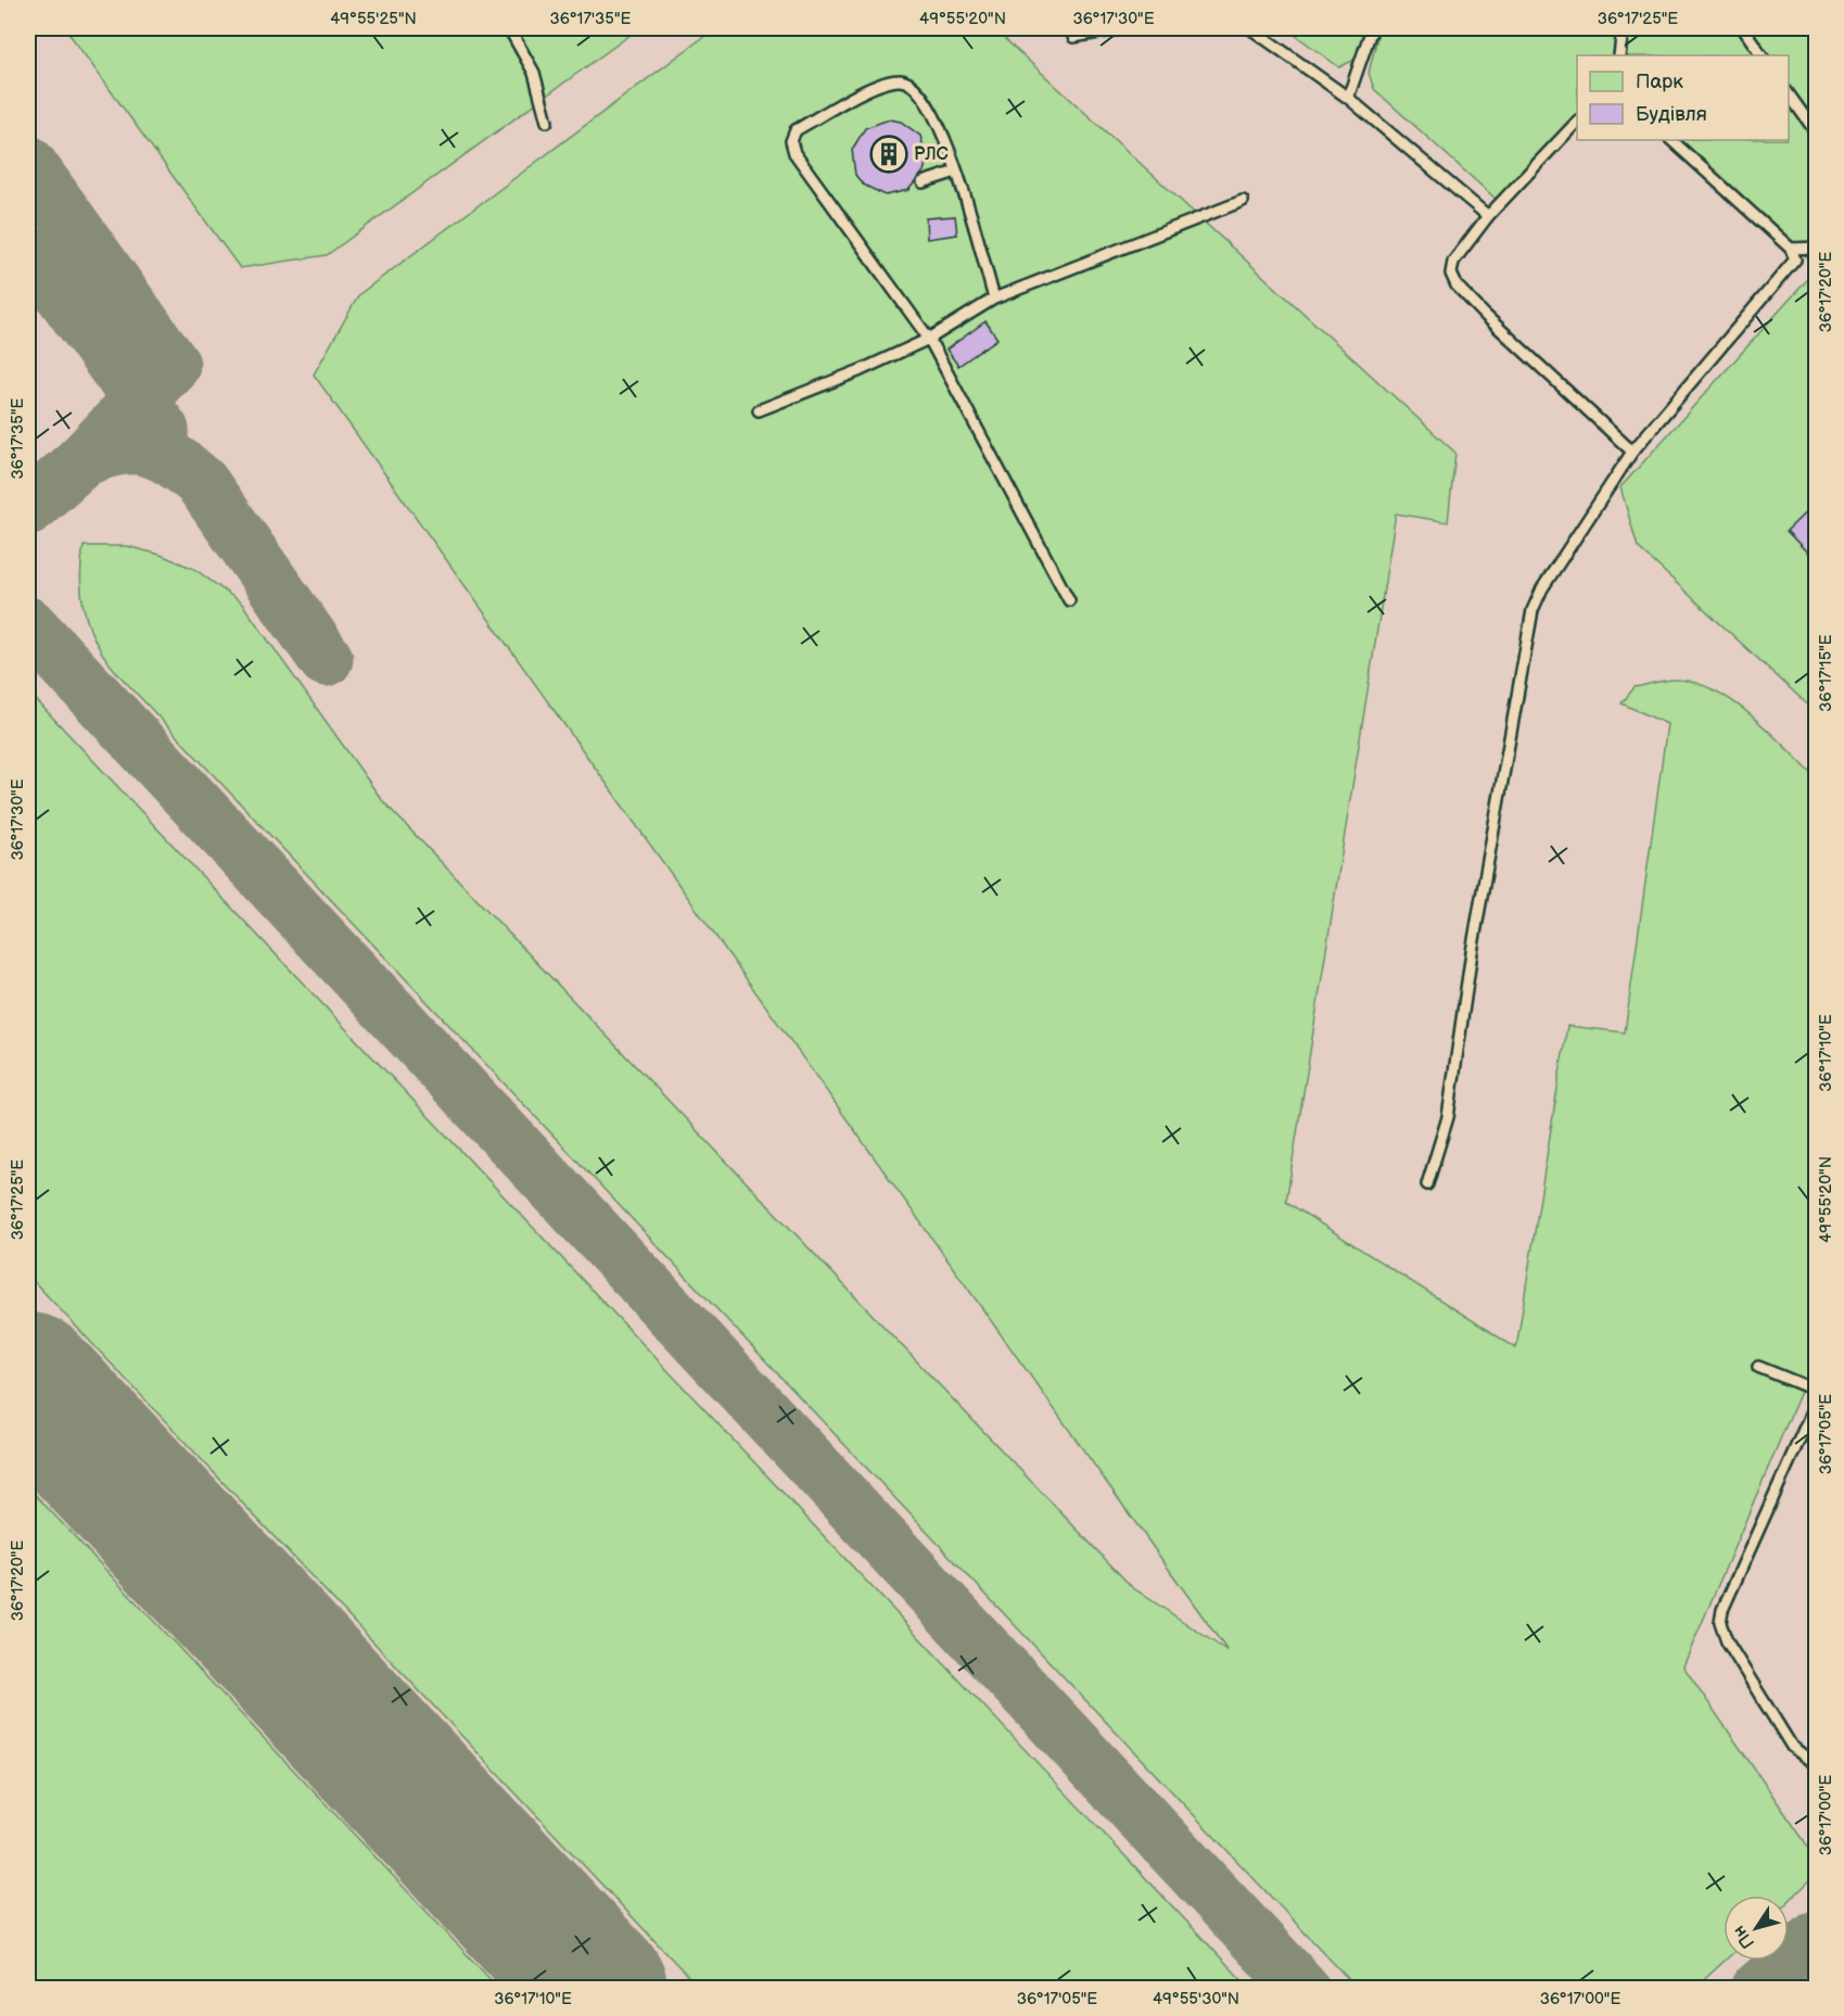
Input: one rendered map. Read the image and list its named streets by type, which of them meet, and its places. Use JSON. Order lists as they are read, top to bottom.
{
  "places": {
    "building": ["РЛС"]
  },
  "legend": ["Парк", "Будівля"],
  "north": "bottom left",
  "coordinates": [
    "49°55'25\"N",
    "36°17'35\"E",
    "49°55'20\"N",
    "36°17'30\"E",
    "36°17'25\"E",
    "36°17'20\"E",
    "36°17'15\"E",
    "36°17'10\"E",
    "36°17'05\"E",
    "36°17'00\"E",
    "49°55'30\"N"
  ]
}
